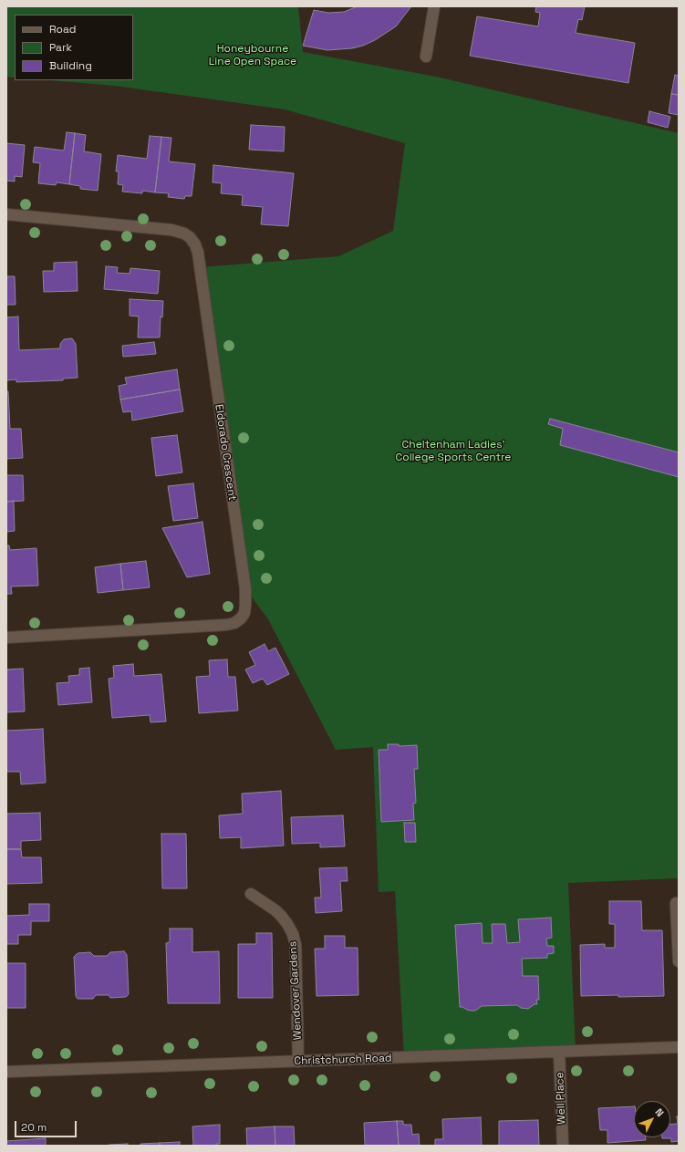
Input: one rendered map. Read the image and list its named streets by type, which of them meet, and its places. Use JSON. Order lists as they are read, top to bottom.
{
  "streets": {
    "street": [
      "Eldorado Crescent",
      "Wendover Gardens",
      "Christchurch Road",
      "Well Place"
    ]
  },
  "crossings": [
    ["Wendover Gardens", "Christchurch Road"],
    ["Christchurch Road", "Well Place"]
  ],
  "parks": ["Honeybourne Line Open Space", "Cheltenham Ladies' College Sports Centre"],
  "legend": ["Road", "Park", "Building"],
  "scale_bar": "20 m",
  "north": "top right"
}
